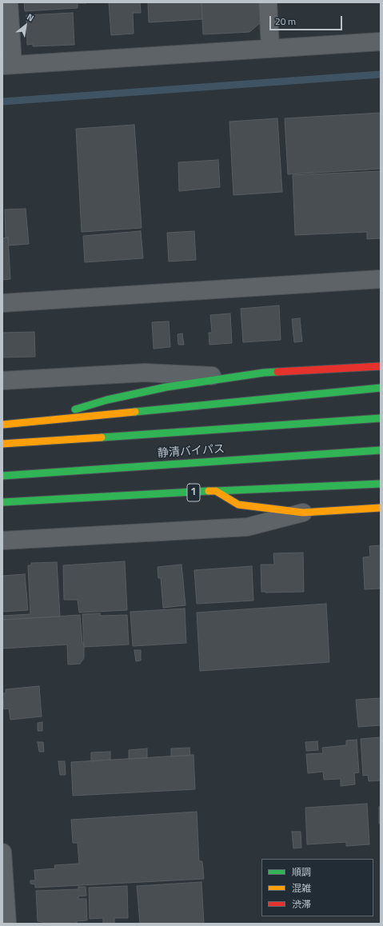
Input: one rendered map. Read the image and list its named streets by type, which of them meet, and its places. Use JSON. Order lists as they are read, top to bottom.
{
  "streets": {
    "highway": ["静清バイパス", "1"]
  },
  "legend": ["順調", "混雑", "渋滞"],
  "scale_bar": "20 m",
  "north": "top right"
}
